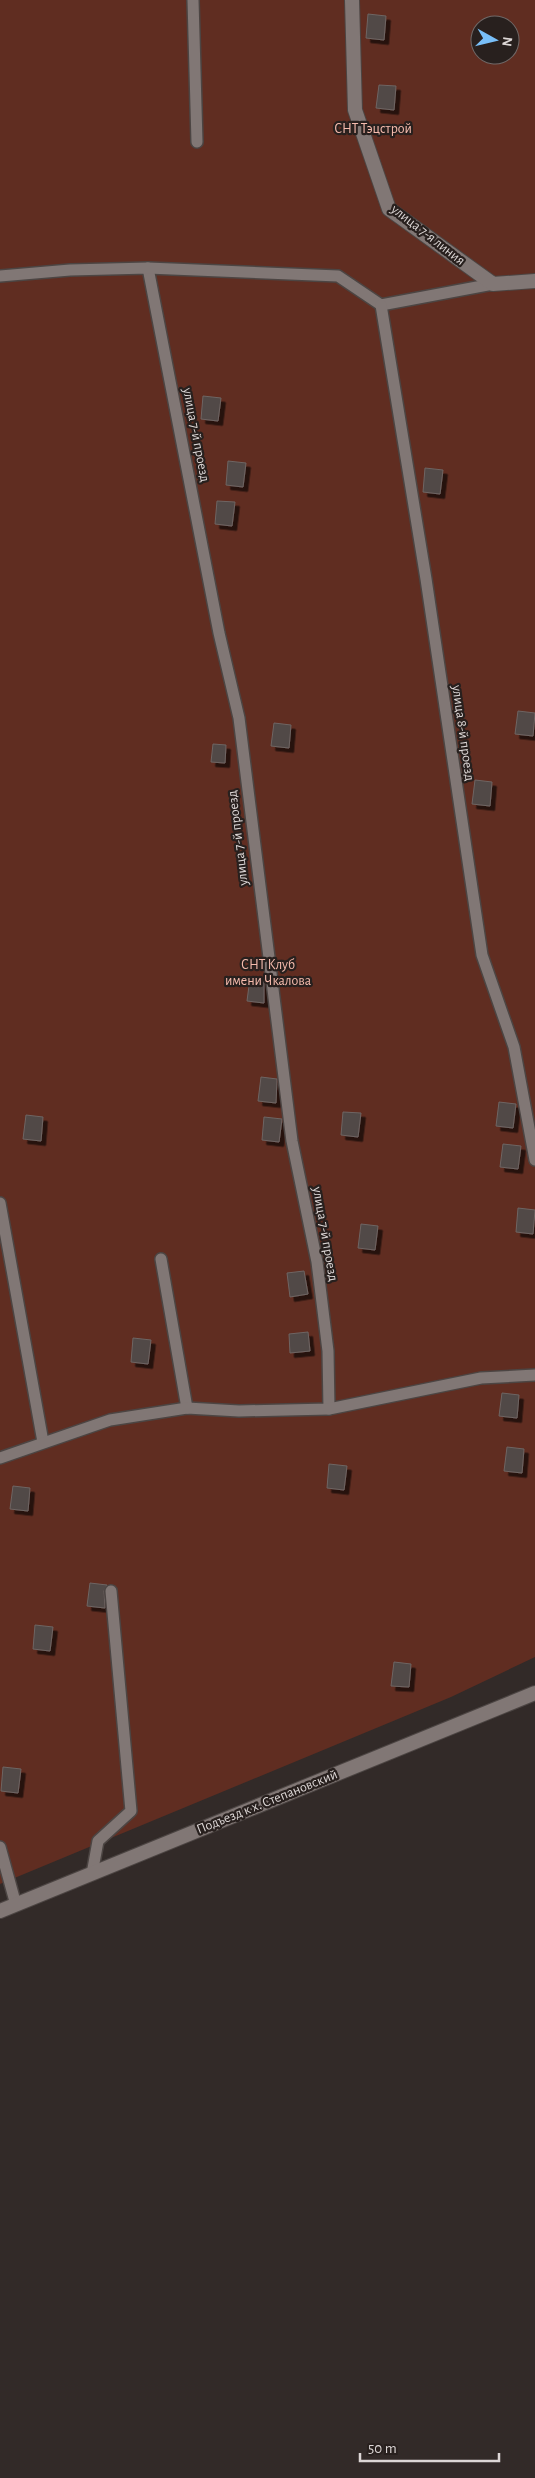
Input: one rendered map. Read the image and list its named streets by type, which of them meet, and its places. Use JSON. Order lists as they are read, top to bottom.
{
  "streets": {
    "street": ["улица 7-я линия", "Подъезд к х. Степановский"],
    "lane": ["улица 7-й проезд", "улица 8-й проезд"]
  },
  "parks": ["СНТ Тэцстрой", "СНТ Клуб имени Чкалова"],
  "scale_bar": "50 m",
  "north": "right"
}
